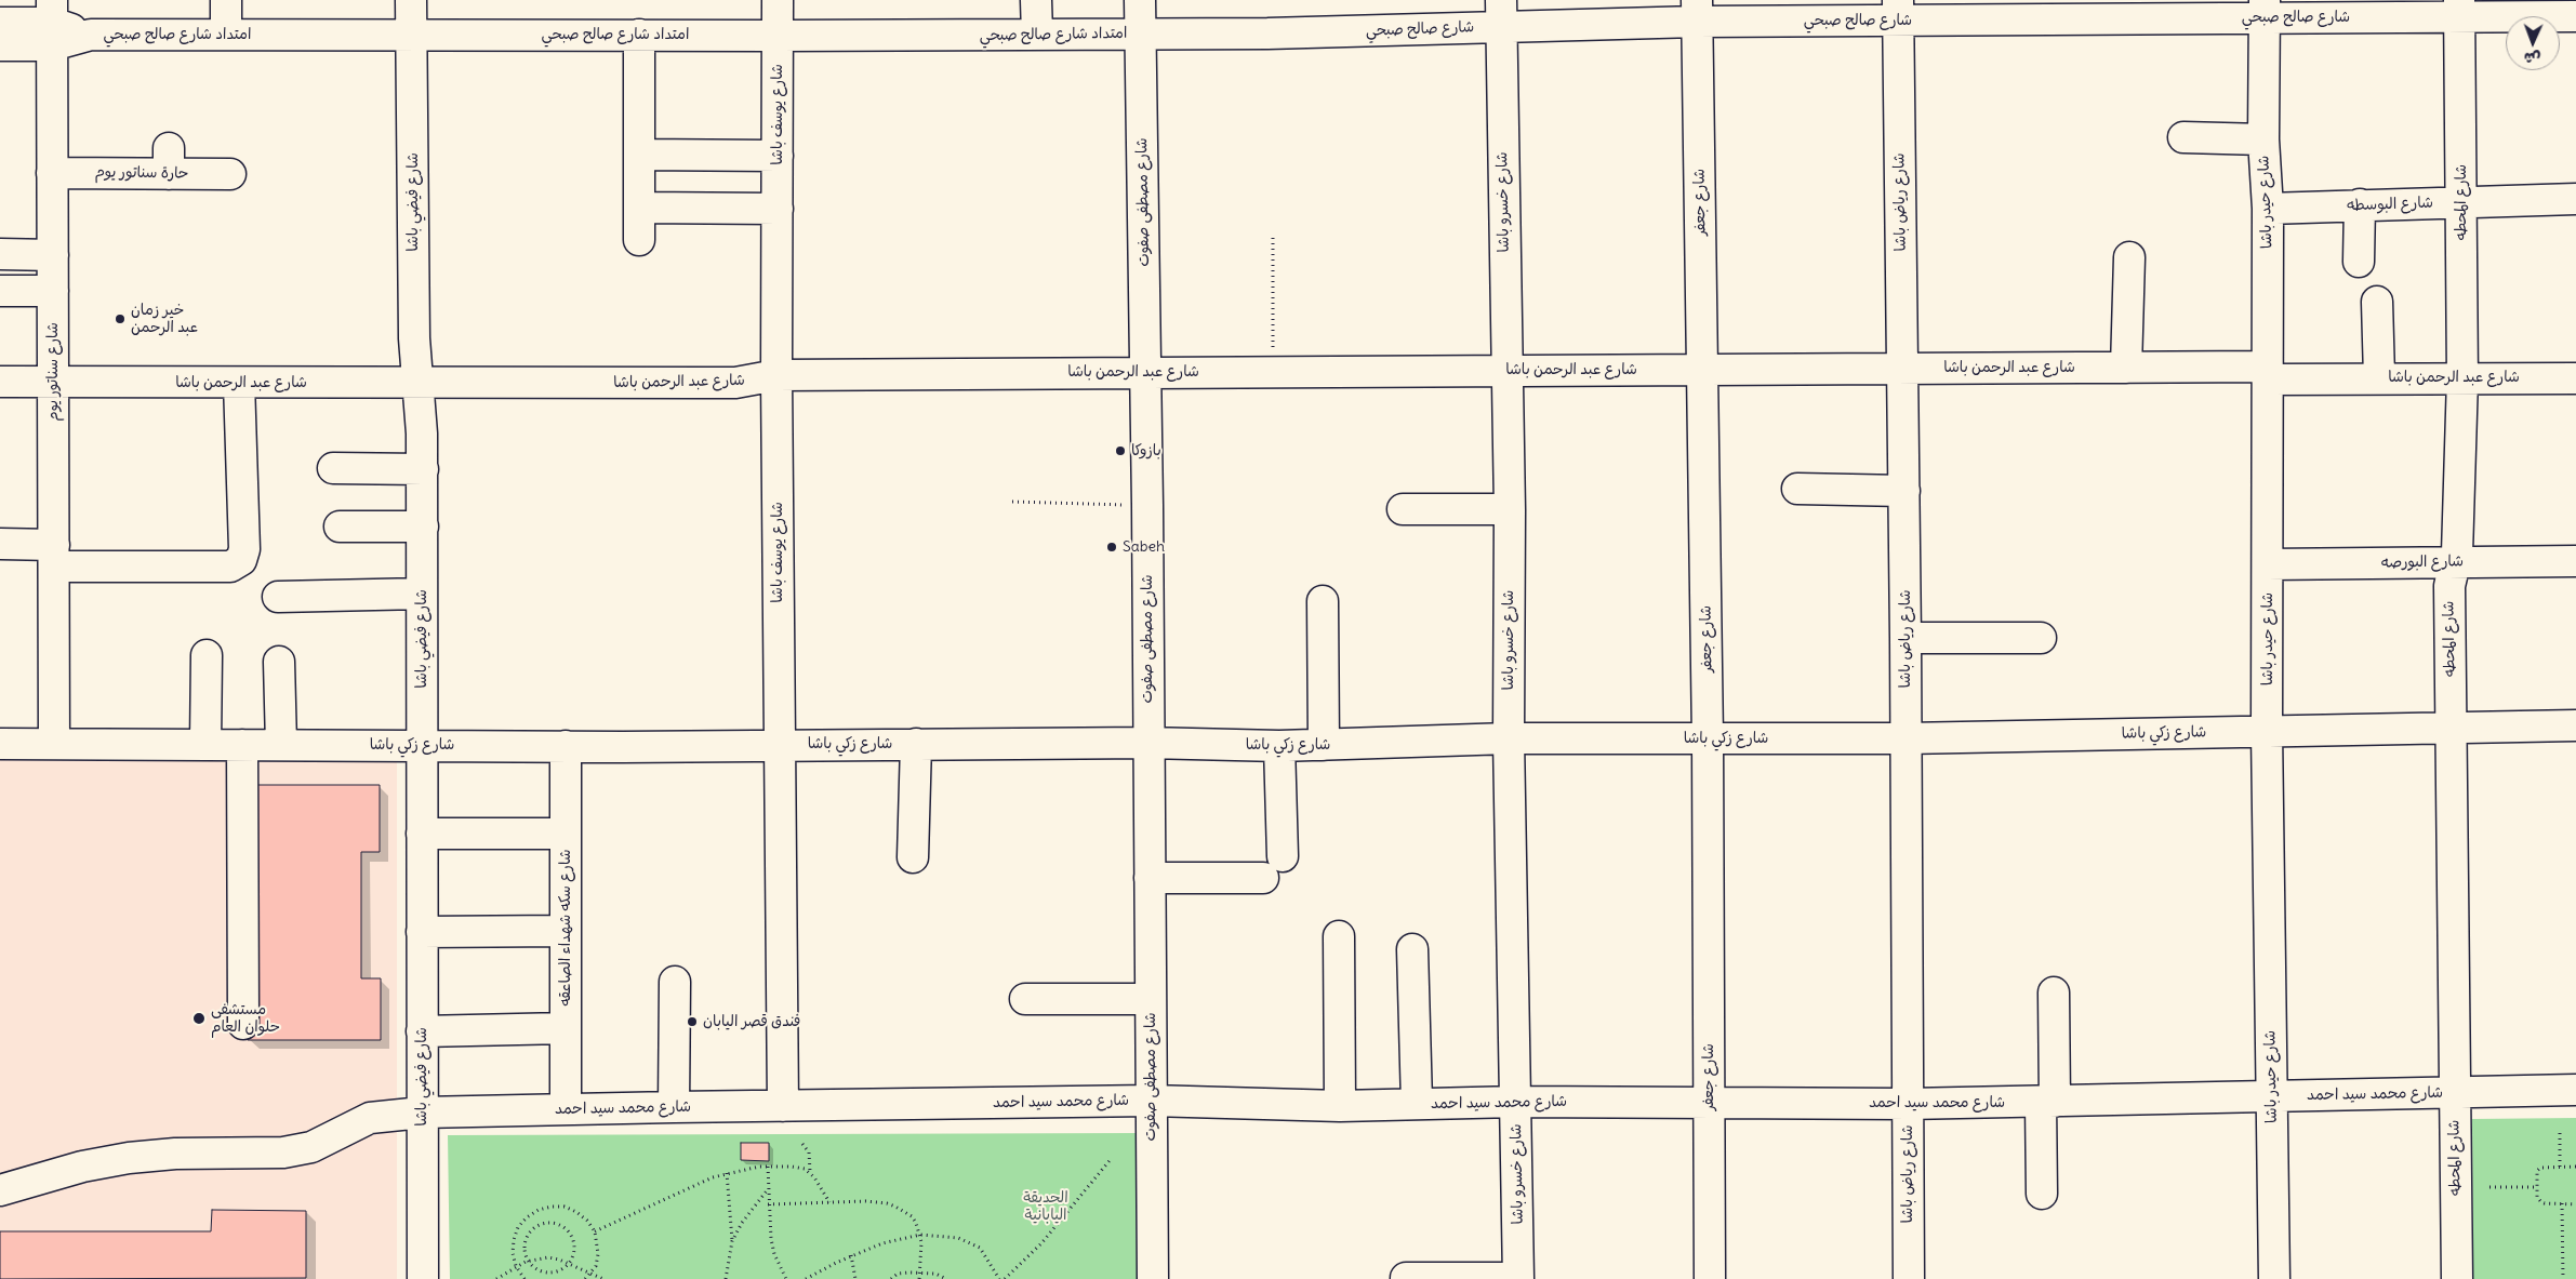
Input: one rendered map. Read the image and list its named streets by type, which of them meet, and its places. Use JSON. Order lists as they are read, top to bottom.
{
  "streets": {
    "street": [
      "شارع صالح صبحي",
      "امتداد شارع صالح صبحي",
      "شارع يوسف باشا",
      "حارة سناتور يوم",
      "شارع فيضي باشا",
      "شارع مصطفى صفوت",
      "شارع خسرو باشا",
      "شارع جعفر",
      "شارع رياض باشا",
      "شارع حيدر باشا",
      "شارع المحطه",
      "شارع البوسطه",
      "شارع عبد الرحمن باشا",
      "شارع سناتور يوم",
      "شارع البورصه",
      "شارع زكي باشا",
      "شارع سكه شهداء الصاعقه",
      "شارع محمد سيد احمد"
    ]
  },
  "crossings": [
    ["شارع صالح صبحي", "امتداد شارع صالح صبحي"],
    ["شارع صالح صبحي", "شارع مصطفى صفوت"],
    ["شارع صالح صبحي", "شارع خسرو باشا"],
    ["شارع صالح صبحي", "شارع جعفر"],
    ["شارع صالح صبحي", "شارع رياض باشا"],
    ["شارع صالح صبحي", "شارع حيدر باشا"],
    ["شارع صالح صبحي", "شارع المحطه"],
    ["امتداد شارع صالح صبحي", "شارع يوسف باشا"],
    ["امتداد شارع صالح صبحي", "شارع فيضي باشا"],
    ["امتداد شارع صالح صبحي", "شارع مصطفى صفوت"],
    ["امتداد شارع صالح صبحي", "شارع سناتور يوم"],
    ["شارع يوسف باشا", "شارع عبد الرحمن باشا"],
    ["شارع يوسف باشا", "شارع زكي باشا"],
    ["شارع يوسف باشا", "شارع محمد سيد احمد"],
    ["حارة سناتور يوم", "شارع سناتور يوم"],
    ["شارع فيضي باشا", "شارع عبد الرحمن باشا"],
    ["شارع فيضي باشا", "شارع زكي باشا"],
    ["شارع فيضي باشا", "شارع محمد سيد احمد"],
    ["شارع مصطفى صفوت", "شارع عبد الرحمن باشا"],
    ["شارع مصطفى صفوت", "شارع زكي باشا"],
    ["شارع مصطفى صفوت", "شارع محمد سيد احمد"],
    ["شارع خسرو باشا", "شارع عبد الرحمن باشا"],
    ["شارع خسرو باشا", "شارع زكي باشا"],
    ["شارع خسرو باشا", "شارع محمد سيد احمد"],
    ["شارع جعفر", "شارع عبد الرحمن باشا"],
    ["شارع جعفر", "شارع زكي باشا"],
    ["شارع جعفر", "شارع محمد سيد احمد"],
    ["شارع رياض باشا", "شارع عبد الرحمن باشا"],
    ["شارع رياض باشا", "شارع زكي باشا"],
    ["شارع رياض باشا", "شارع محمد سيد احمد"],
    ["شارع حيدر باشا", "شارع البوسطه"],
    ["شارع حيدر باشا", "شارع عبد الرحمن باشا"],
    ["شارع حيدر باشا", "شارع البورصه"],
    ["شارع حيدر باشا", "شارع زكي باشا"],
    ["شارع حيدر باشا", "شارع محمد سيد احمد"],
    ["شارع المحطه", "شارع البوسطه"],
    ["شارع المحطه", "شارع عبد الرحمن باشا"],
    ["شارع المحطه", "شارع البورصه"],
    ["شارع المحطه", "شارع زكي باشا"],
    ["شارع المحطه", "شارع محمد سيد احمد"],
    ["شارع عبد الرحمن باشا", "شارع سناتور يوم"],
    ["شارع سناتور يوم", "شارع زكي باشا"],
    ["شارع زكي باشا", "شارع سكه شهداء الصاعقه"],
    ["شارع سكه شهداء الصاعقه", "شارع محمد سيد احمد"]
  ],
  "parks": ["الحديقة اليابانية"],
  "places": [
    "خير زمان عبد الرحمن",
    "بازوكا",
    "Sabeh",
    "مستشفى حلوان العام",
    "فندق قصر اليابان"
  ],
  "north": "bottom"
}
